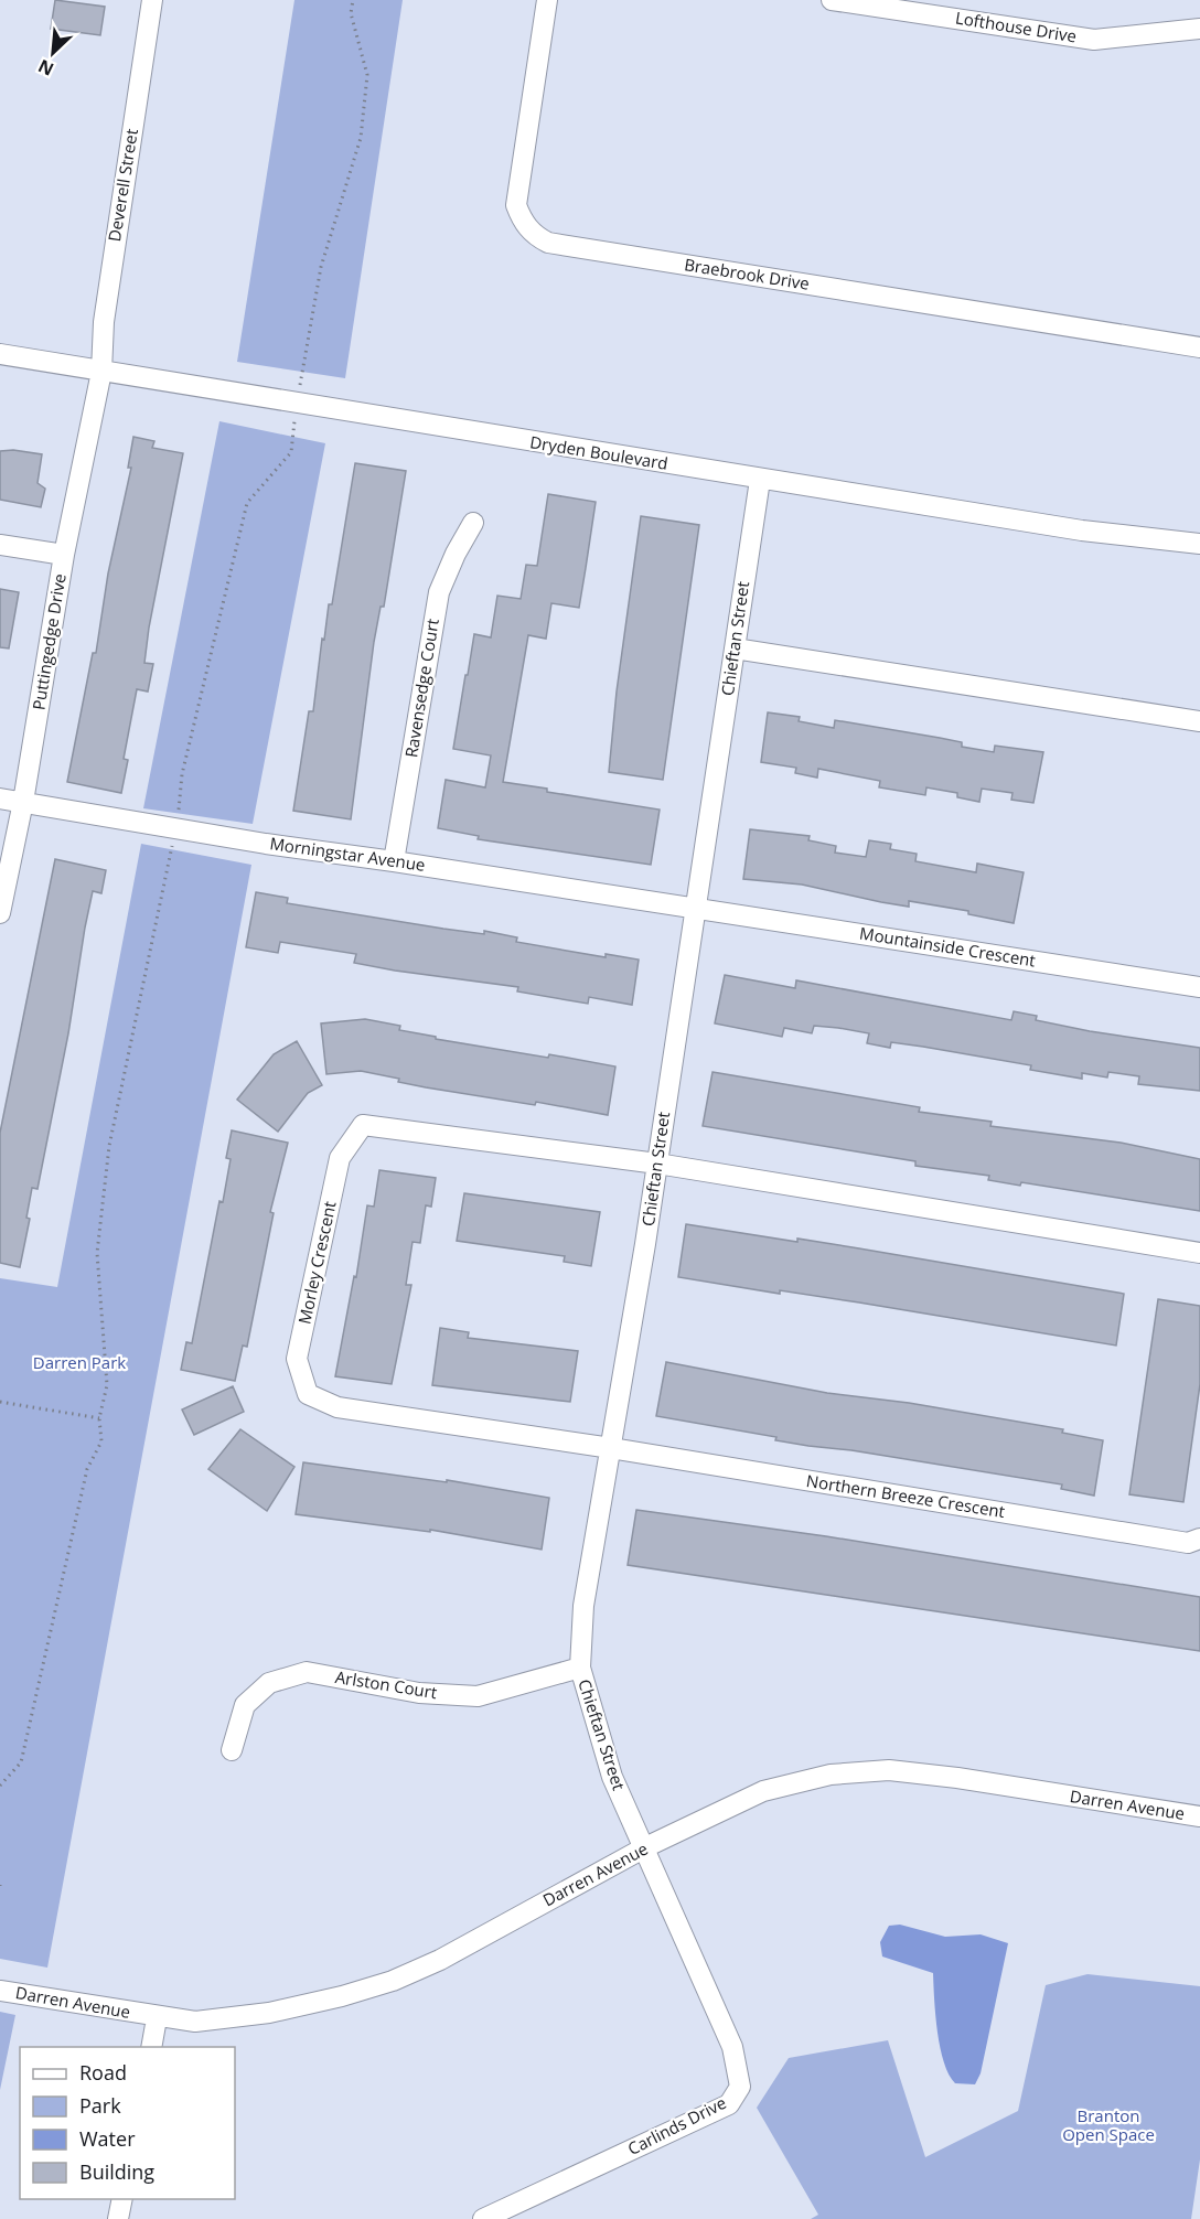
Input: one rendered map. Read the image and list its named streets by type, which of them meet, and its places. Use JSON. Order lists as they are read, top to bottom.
{
  "streets": {
    "street": [
      "Lofthouse Drive",
      "Deverell Street",
      "Braebrook Drive",
      "Dryden Boulevard",
      "Chieftan Street",
      "Puttingedge Drive",
      "Ravensedge Court",
      "Morningstar Avenue",
      "Mountainside Crescent",
      "Morley Crescent",
      "Northern Breeze Crescent",
      "Arlston Court",
      "Darren Avenue",
      "Carlinds Drive"
    ]
  },
  "crossings": [
    ["Deverell Street", "Dryden Boulevard"],
    ["Deverell Street", "Puttingedge Drive"],
    ["Dryden Boulevard", "Chieftan Street"],
    ["Dryden Boulevard", "Puttingedge Drive"],
    ["Chieftan Street", "Morningstar Avenue"],
    ["Chieftan Street", "Mountainside Crescent"],
    ["Chieftan Street", "Morley Crescent"],
    ["Chieftan Street", "Northern Breeze Crescent"],
    ["Chieftan Street", "Arlston Court"],
    ["Chieftan Street", "Darren Avenue"],
    ["Chieftan Street", "Carlinds Drive"],
    ["Puttingedge Drive", "Morningstar Avenue"],
    ["Ravensedge Court", "Morningstar Avenue"],
    ["Morningstar Avenue", "Mountainside Crescent"],
    ["Morley Crescent", "Northern Breeze Crescent"],
    ["Darren Avenue", "Carlinds Drive"]
  ],
  "parks": ["Darren Park", "Branton Open Space"],
  "legend": [
    "Road",
    "Park",
    "Water",
    "Building"
  ],
  "north": "bottom left"
}
